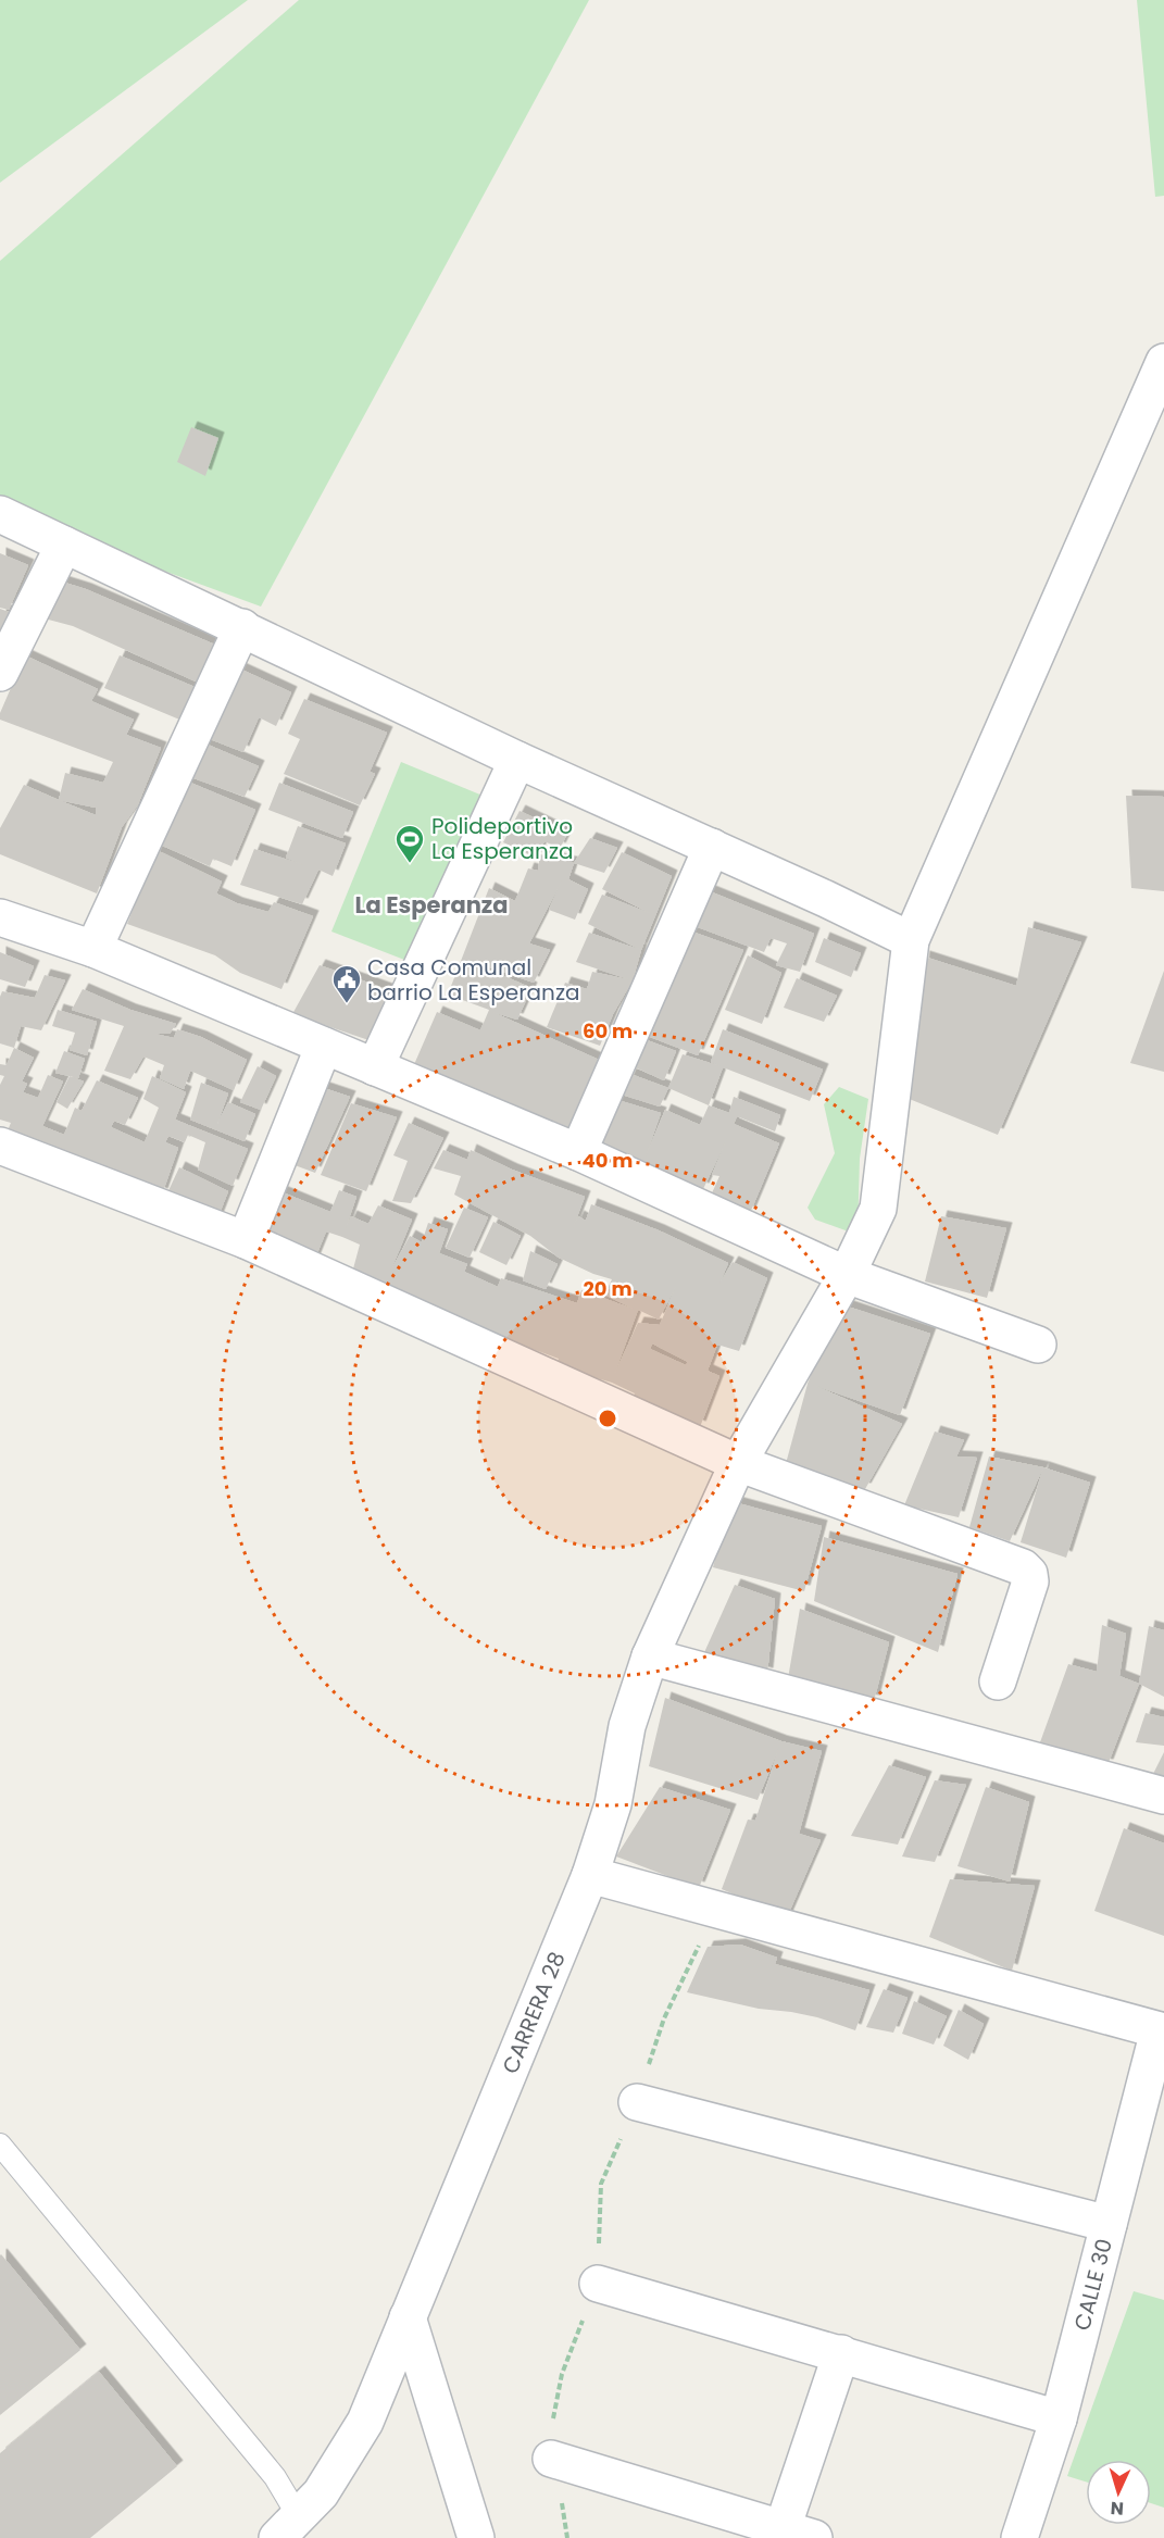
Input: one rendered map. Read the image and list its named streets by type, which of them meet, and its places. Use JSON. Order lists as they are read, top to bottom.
{
  "streets": {
    "street": ["CARRERA 28", "CALLE 30"]
  },
  "districts": ["La Esperanza"],
  "places": {
    "sports": ["Polideportivo La Esperanza"],
    "public building": ["Casa Comunal barrio La Esperanza"]
  },
  "north": "bottom",
  "rings": ["60 m", "40 m", "20 m"]
}
